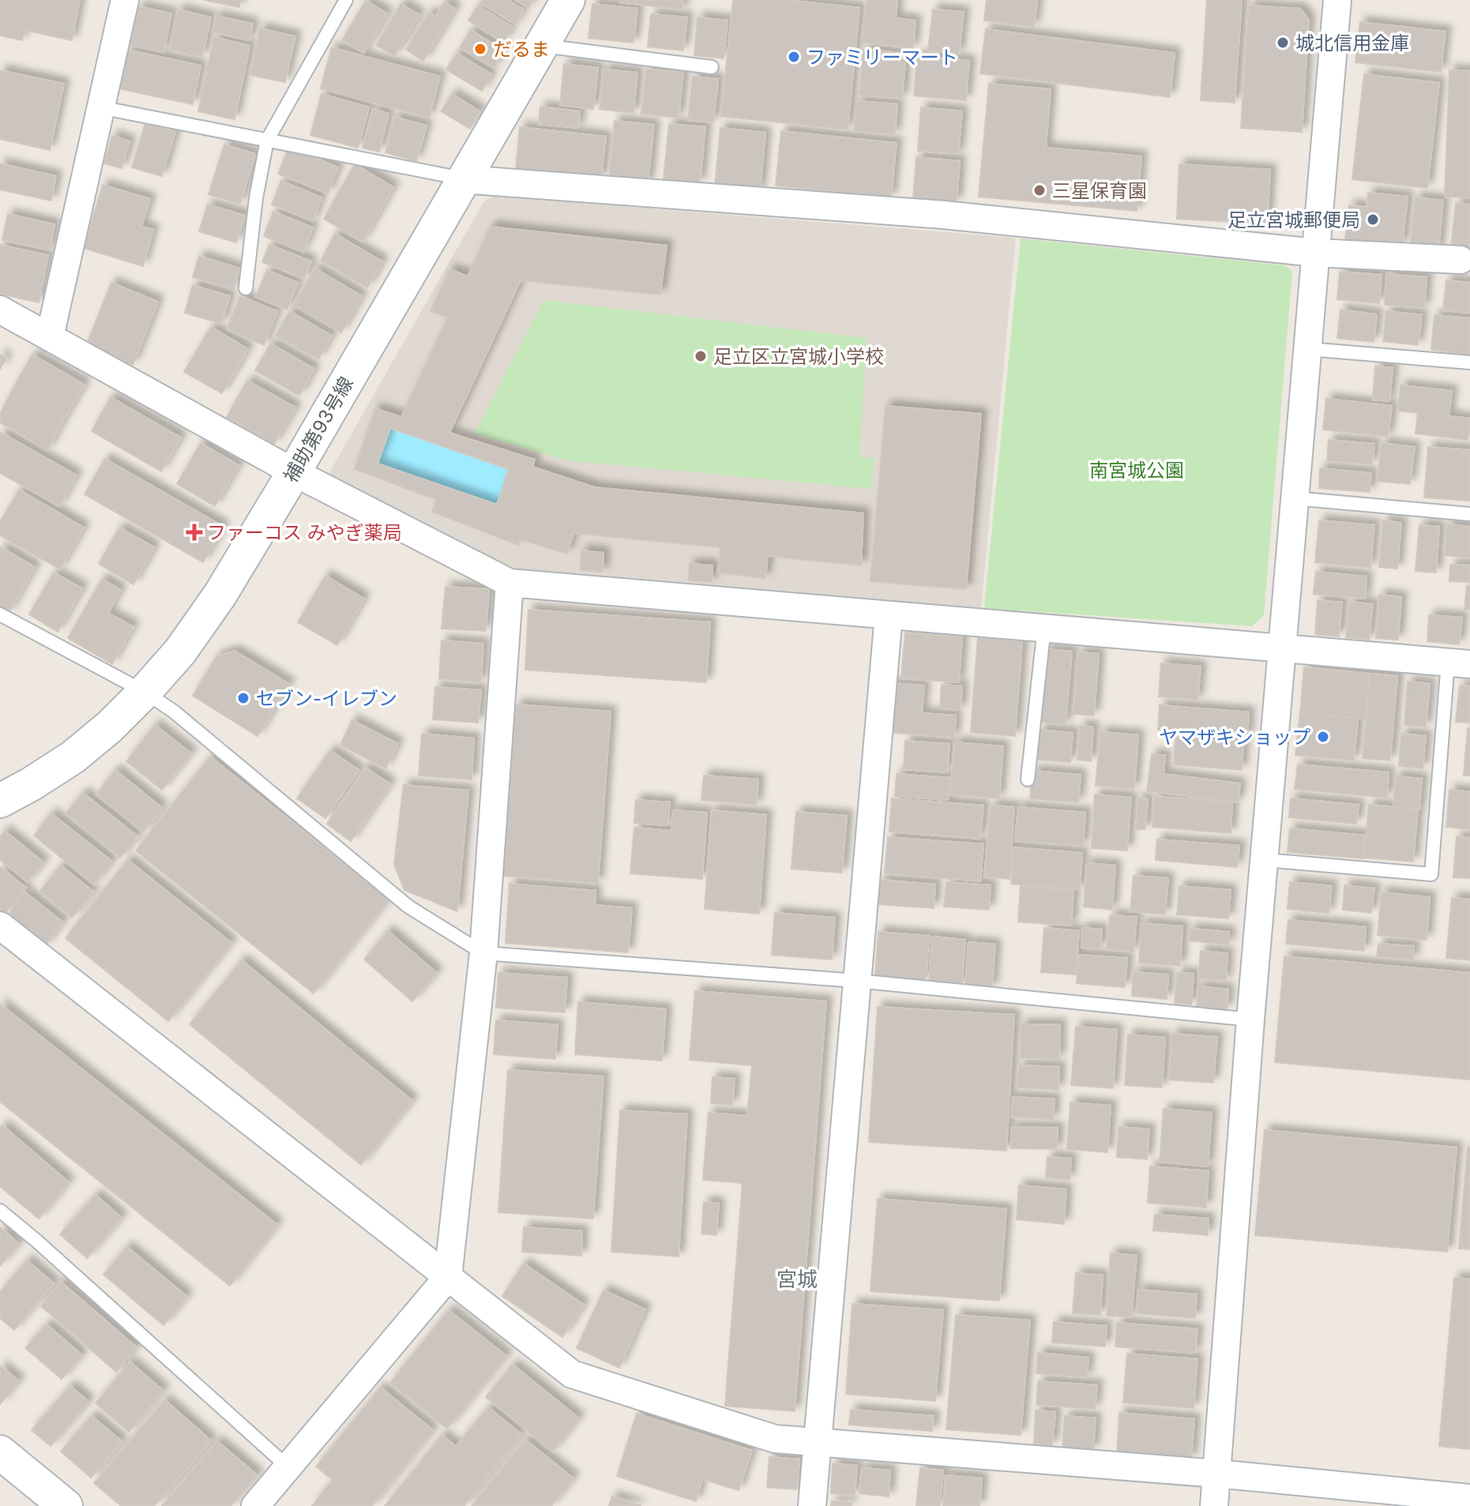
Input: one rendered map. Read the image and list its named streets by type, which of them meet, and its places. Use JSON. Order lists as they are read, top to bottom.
{
  "streets": {
    "street": ["補助第93号線"]
  },
  "districts": ["宮城"],
  "parks": ["南宮城公園"],
  "places": {
    "other": [
      "城北信用金庫",
      "だるま",
      "ファミリーマート",
      "三星保育園",
      "足立宮城郵便局",
      "足立区立宮城小学校",
      "セブン-イレブン",
      "ヤマザキショップ"
    ],
    "health": ["ファーコス みやぎ薬局"]
  }
}
